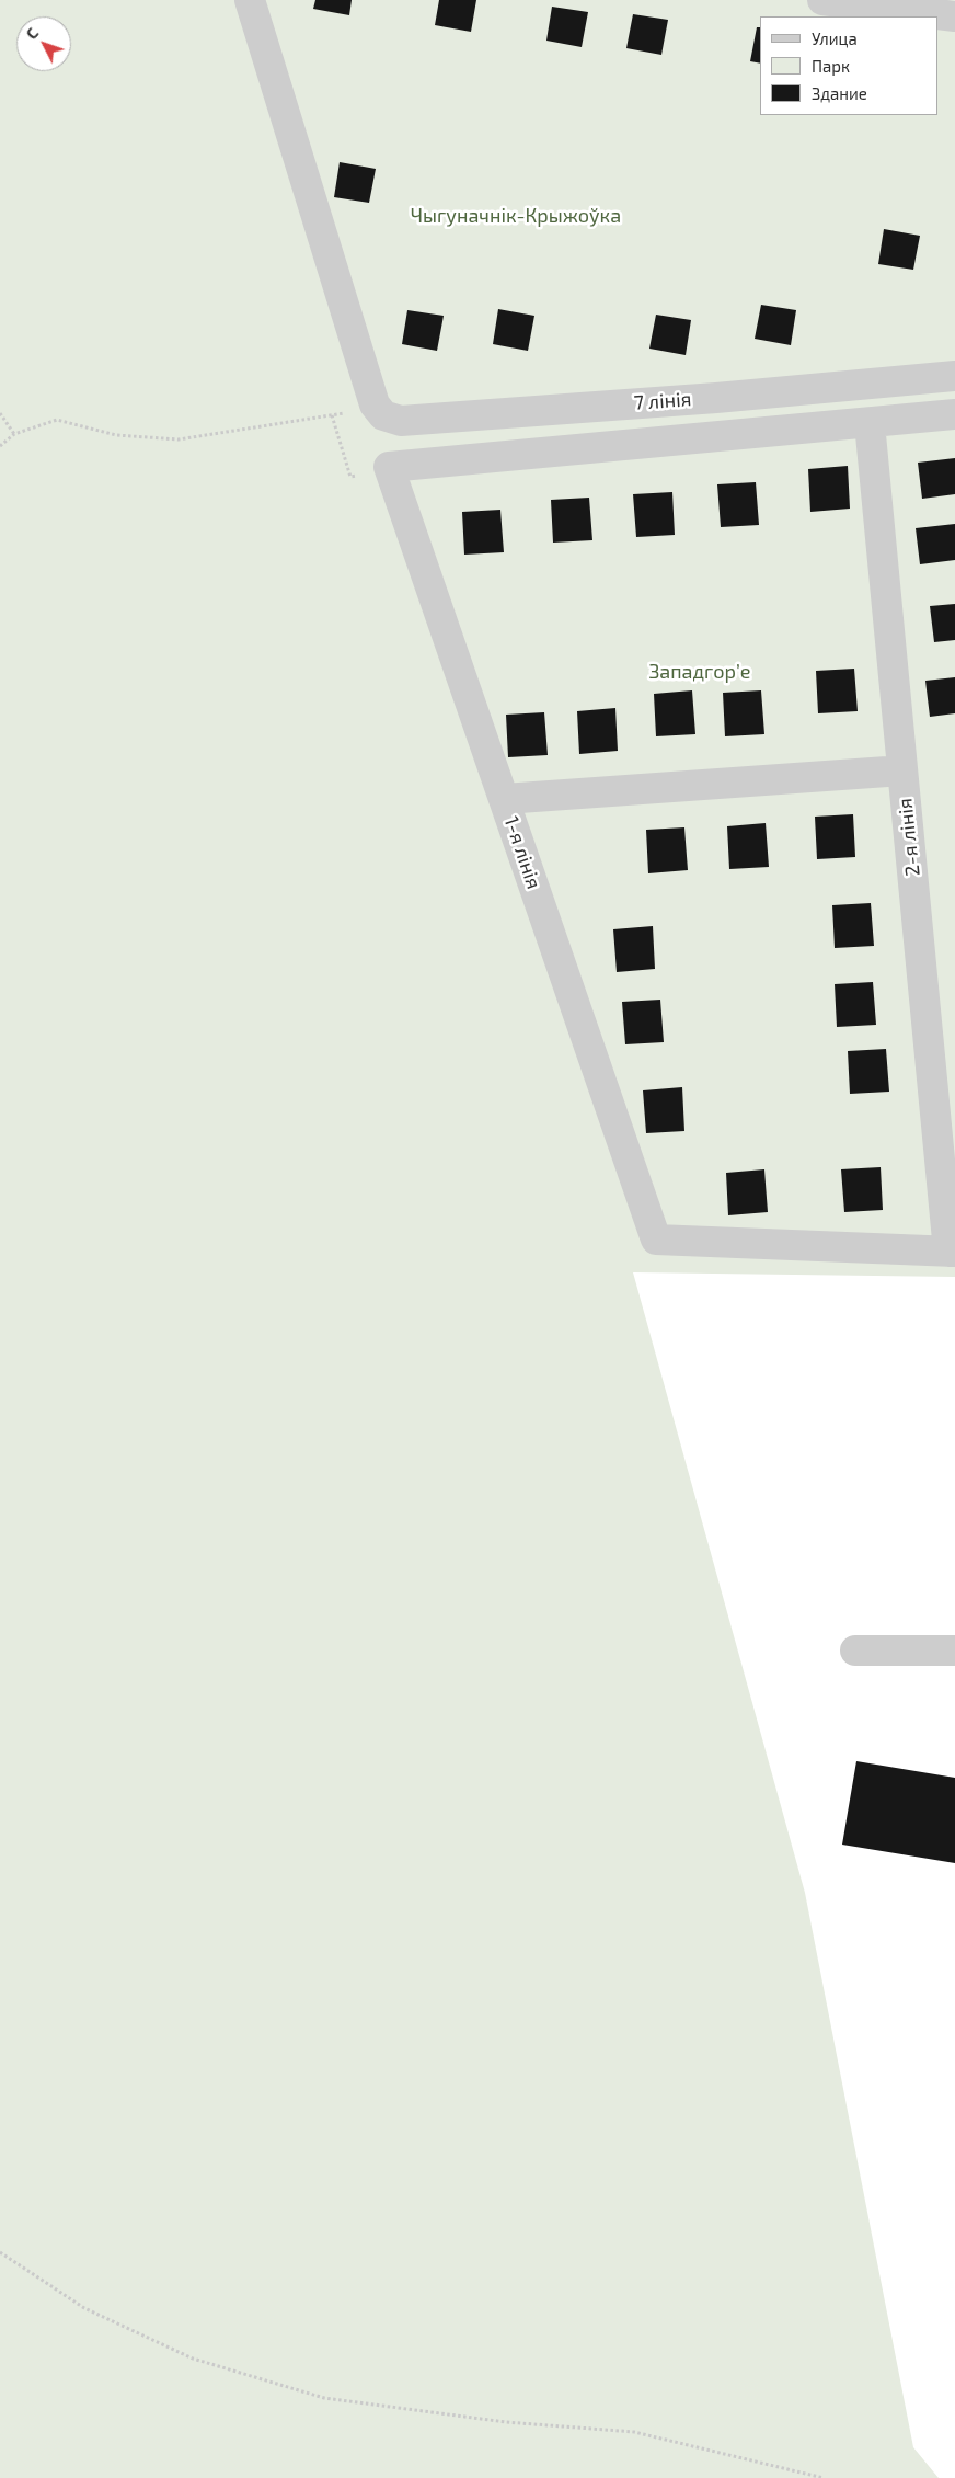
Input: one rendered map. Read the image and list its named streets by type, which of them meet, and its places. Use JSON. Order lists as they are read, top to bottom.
{
  "streets": {
    "street": ["7 лінія", "2-я лінія", "1-я лінія"]
  },
  "crossings": [
    ["2-я лінія", "1-я лінія"]
  ],
  "parks": ["Чыгуначнік-Крыжоўка", "Западгорʼе"],
  "legend": ["Улица", "Парк", "Здание"],
  "north": "top left"
}
